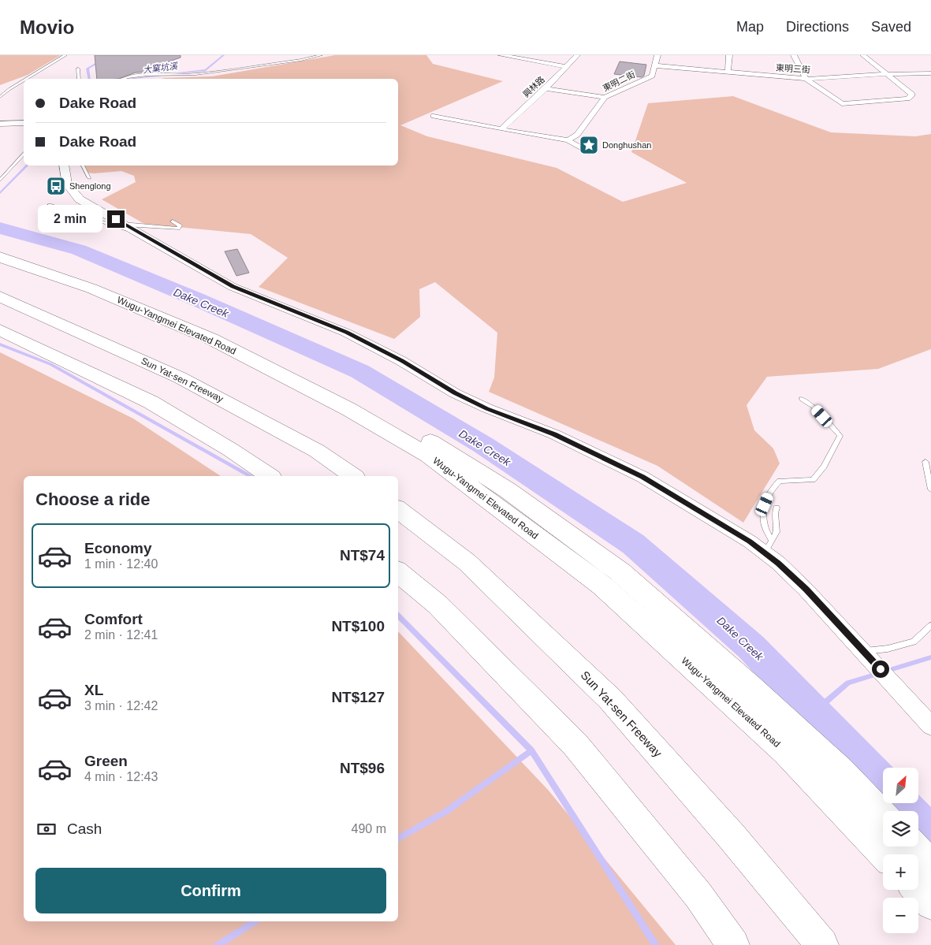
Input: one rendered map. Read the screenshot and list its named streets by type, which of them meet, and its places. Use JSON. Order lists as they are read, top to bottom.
{
  "streets": {
    "highway": ["Wugu-Yangmei Elevated Road", "Sun Yat-sen Freeway"],
    "street": ["東明三街", "東明二街", "興林路"]
  },
  "crossings": [
    ["東明三街", "東明二街"]
  ],
  "water": ["大窠坑溪", "Dake Creek"],
  "places": {
    "place": ["Donghushan"],
    "bus stop": ["Shenglong"]
  },
  "north": "top right",
  "page": {
    "header": "Movio",
    "nav": ["Map", "Directions", "Saved"],
    "banner": ["Dake Road", "Dake Road"],
    "bubble": "2 min",
    "heading": "Choose a ride",
    "list": [
      {
        "name": "Economy",
        "note": "1 min · 12:40",
        "value": "NT$74"
      },
      {
        "name": "Comfort",
        "note": "2 min · 12:41",
        "value": "NT$100"
      },
      {
        "name": "XL",
        "note": "3 min · 12:42",
        "value": "NT$127"
      },
      {
        "name": "Green",
        "note": "4 min · 12:43",
        "value": "NT$96"
      }
    ],
    "map_buttons": ["+", "−"],
    "pay": ["Cash", "490 m"],
    "buttons": "Confirm"
  }
}
